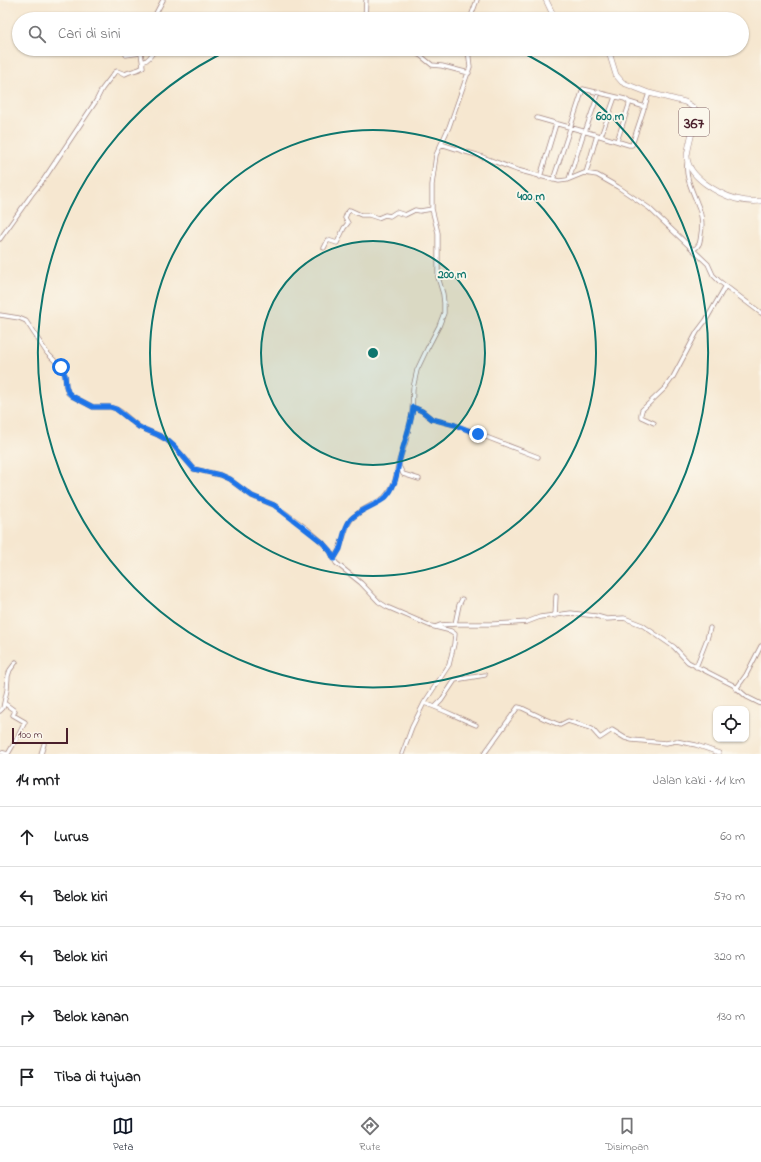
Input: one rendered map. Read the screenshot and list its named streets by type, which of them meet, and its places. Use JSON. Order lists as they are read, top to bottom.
{
  "streets": {
    "main road": ["367"]
  },
  "scale_bar": "100 m",
  "page": {
    "search": "Cari di sini",
    "scale": "100 m",
    "heading": ["14 mnt", "Jalan kaki · 1.1 km"],
    "list": [
      ["Lurus", "60 m"],
      ["Belok kiri", "570 m"],
      ["Belok kiri", "320 m"],
      ["Belok kanan", "130 m"],
      "Tiba di tujuan"
    ],
    "nav": ["Peta", "Rute", "Disimpan"]
  },
  "rings": ["600 m", "400 m", "200 m"]
}
